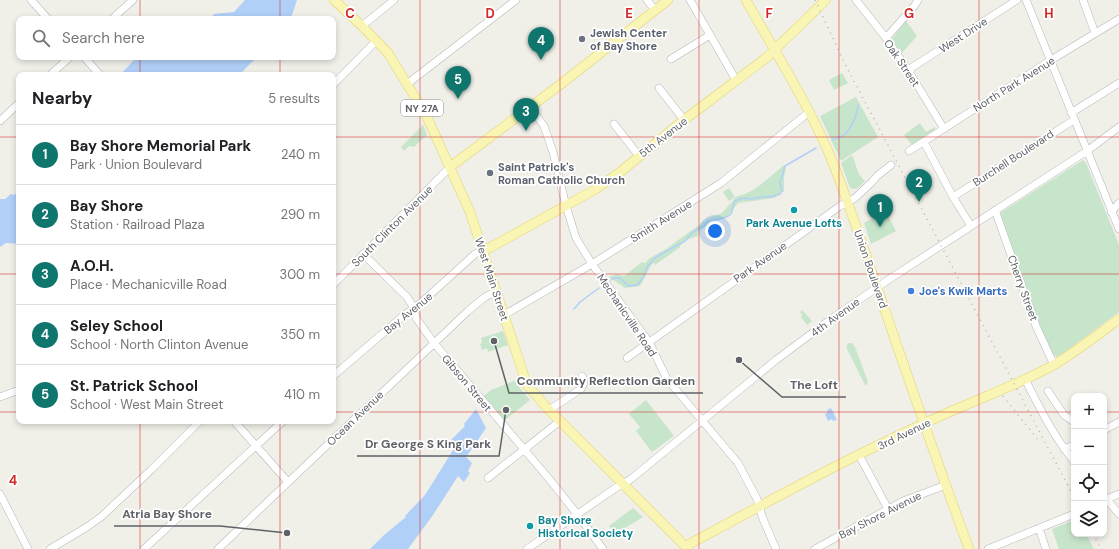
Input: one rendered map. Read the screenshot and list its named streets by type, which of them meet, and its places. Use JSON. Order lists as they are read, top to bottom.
{
  "streets": {
    "main road": [
      "NY 27A",
      "5th Avenue",
      "Union Boulevard",
      "West Main Street",
      "3rd Avenue"
    ],
    "street": [
      "West Drive",
      "Oak Street",
      "North Park Avenue",
      "Burchell Boulevard",
      "Smith Avenue",
      "South Clinton Avenue",
      "Park Avenue",
      "Cherry Street",
      "Bay Avenue",
      "Mechanicville Road",
      "4th Avenue",
      "Gibson Street",
      "Ocean Avenue",
      "Bay Shore Avenue"
    ]
  },
  "crossings": [
    ["West Drive", "Oak Street"],
    ["Oak Street", "North Park Avenue"],
    ["NY 27A", "West Main Street"],
    ["NY 27A", "4th Avenue"],
    ["NY 27A", "3rd Avenue"],
    ["5th Avenue", "Union Boulevard"],
    ["5th Avenue", "West Main Street"],
    ["5th Avenue", "Bay Avenue"],
    ["5th Avenue", "Mechanicville Road"],
    ["Smith Avenue", "Union Boulevard"],
    ["Smith Avenue", "West Main Street"],
    ["Smith Avenue", "Mechanicville Road"],
    ["South Clinton Avenue", "West Main Street"],
    ["South Clinton Avenue", "Gibson Street"],
    ["Park Avenue", "Union Boulevard"],
    ["Park Avenue", "Mechanicville Road"],
    ["Union Boulevard", "4th Avenue"],
    ["Union Boulevard", "3rd Avenue"],
    ["Union Boulevard", "Bay Shore Avenue"],
    ["West Main Street", "Bay Avenue"],
    ["West Main Street", "4th Avenue"],
    ["West Main Street", "Ocean Avenue"],
    ["Cherry Street", "4th Avenue"],
    ["Cherry Street", "3rd Avenue"],
    ["Bay Avenue", "Gibson Street"],
    ["Mechanicville Road", "4th Avenue"],
    ["Mechanicville Road", "3rd Avenue"],
    ["4th Avenue", "Gibson Street"],
    ["Gibson Street", "Ocean Avenue"]
  ],
  "places": [
    "Jewish Center of Bay Shore",
    "Saint Patrick's Roman Catholic Church",
    "Park Avenue Lofts",
    "Joe's Kwik Marts",
    "Community Reflection Garden",
    "The Loft",
    "Dr George S King Park",
    "Bay Shore Historical Society",
    "Atria Bay Shore"
  ],
  "page": {
    "search": "Search here",
    "pins": [
      "4",
      "5",
      "3",
      "2",
      "1"
    ],
    "heading": ["Nearby", "5 results"],
    "list": [
      {
        "mark": "1",
        "name": "Bay Shore Memorial Park",
        "note": "Park · Union Boulevard",
        "value": "240 m"
      },
      {
        "mark": "2",
        "name": "Bay Shore",
        "note": "Station · Railroad Plaza",
        "value": "290 m"
      },
      {
        "mark": "3",
        "name": "A.O.H.",
        "note": "Place · Mechanicville Road",
        "value": "300 m"
      },
      {
        "mark": "4",
        "name": "Seley School",
        "note": "School · North Clinton Avenue",
        "value": "350 m"
      },
      {
        "mark": "5",
        "name": "St. Patrick School",
        "note": "School · West Main Street",
        "value": "410 m"
      }
    ],
    "map_buttons": ["+", "−"]
  },
  "grid": {
    "columns": [
      "C",
      "D",
      "E",
      "F",
      "G",
      "H"
    ],
    "rows": ["4"]
  }
}
